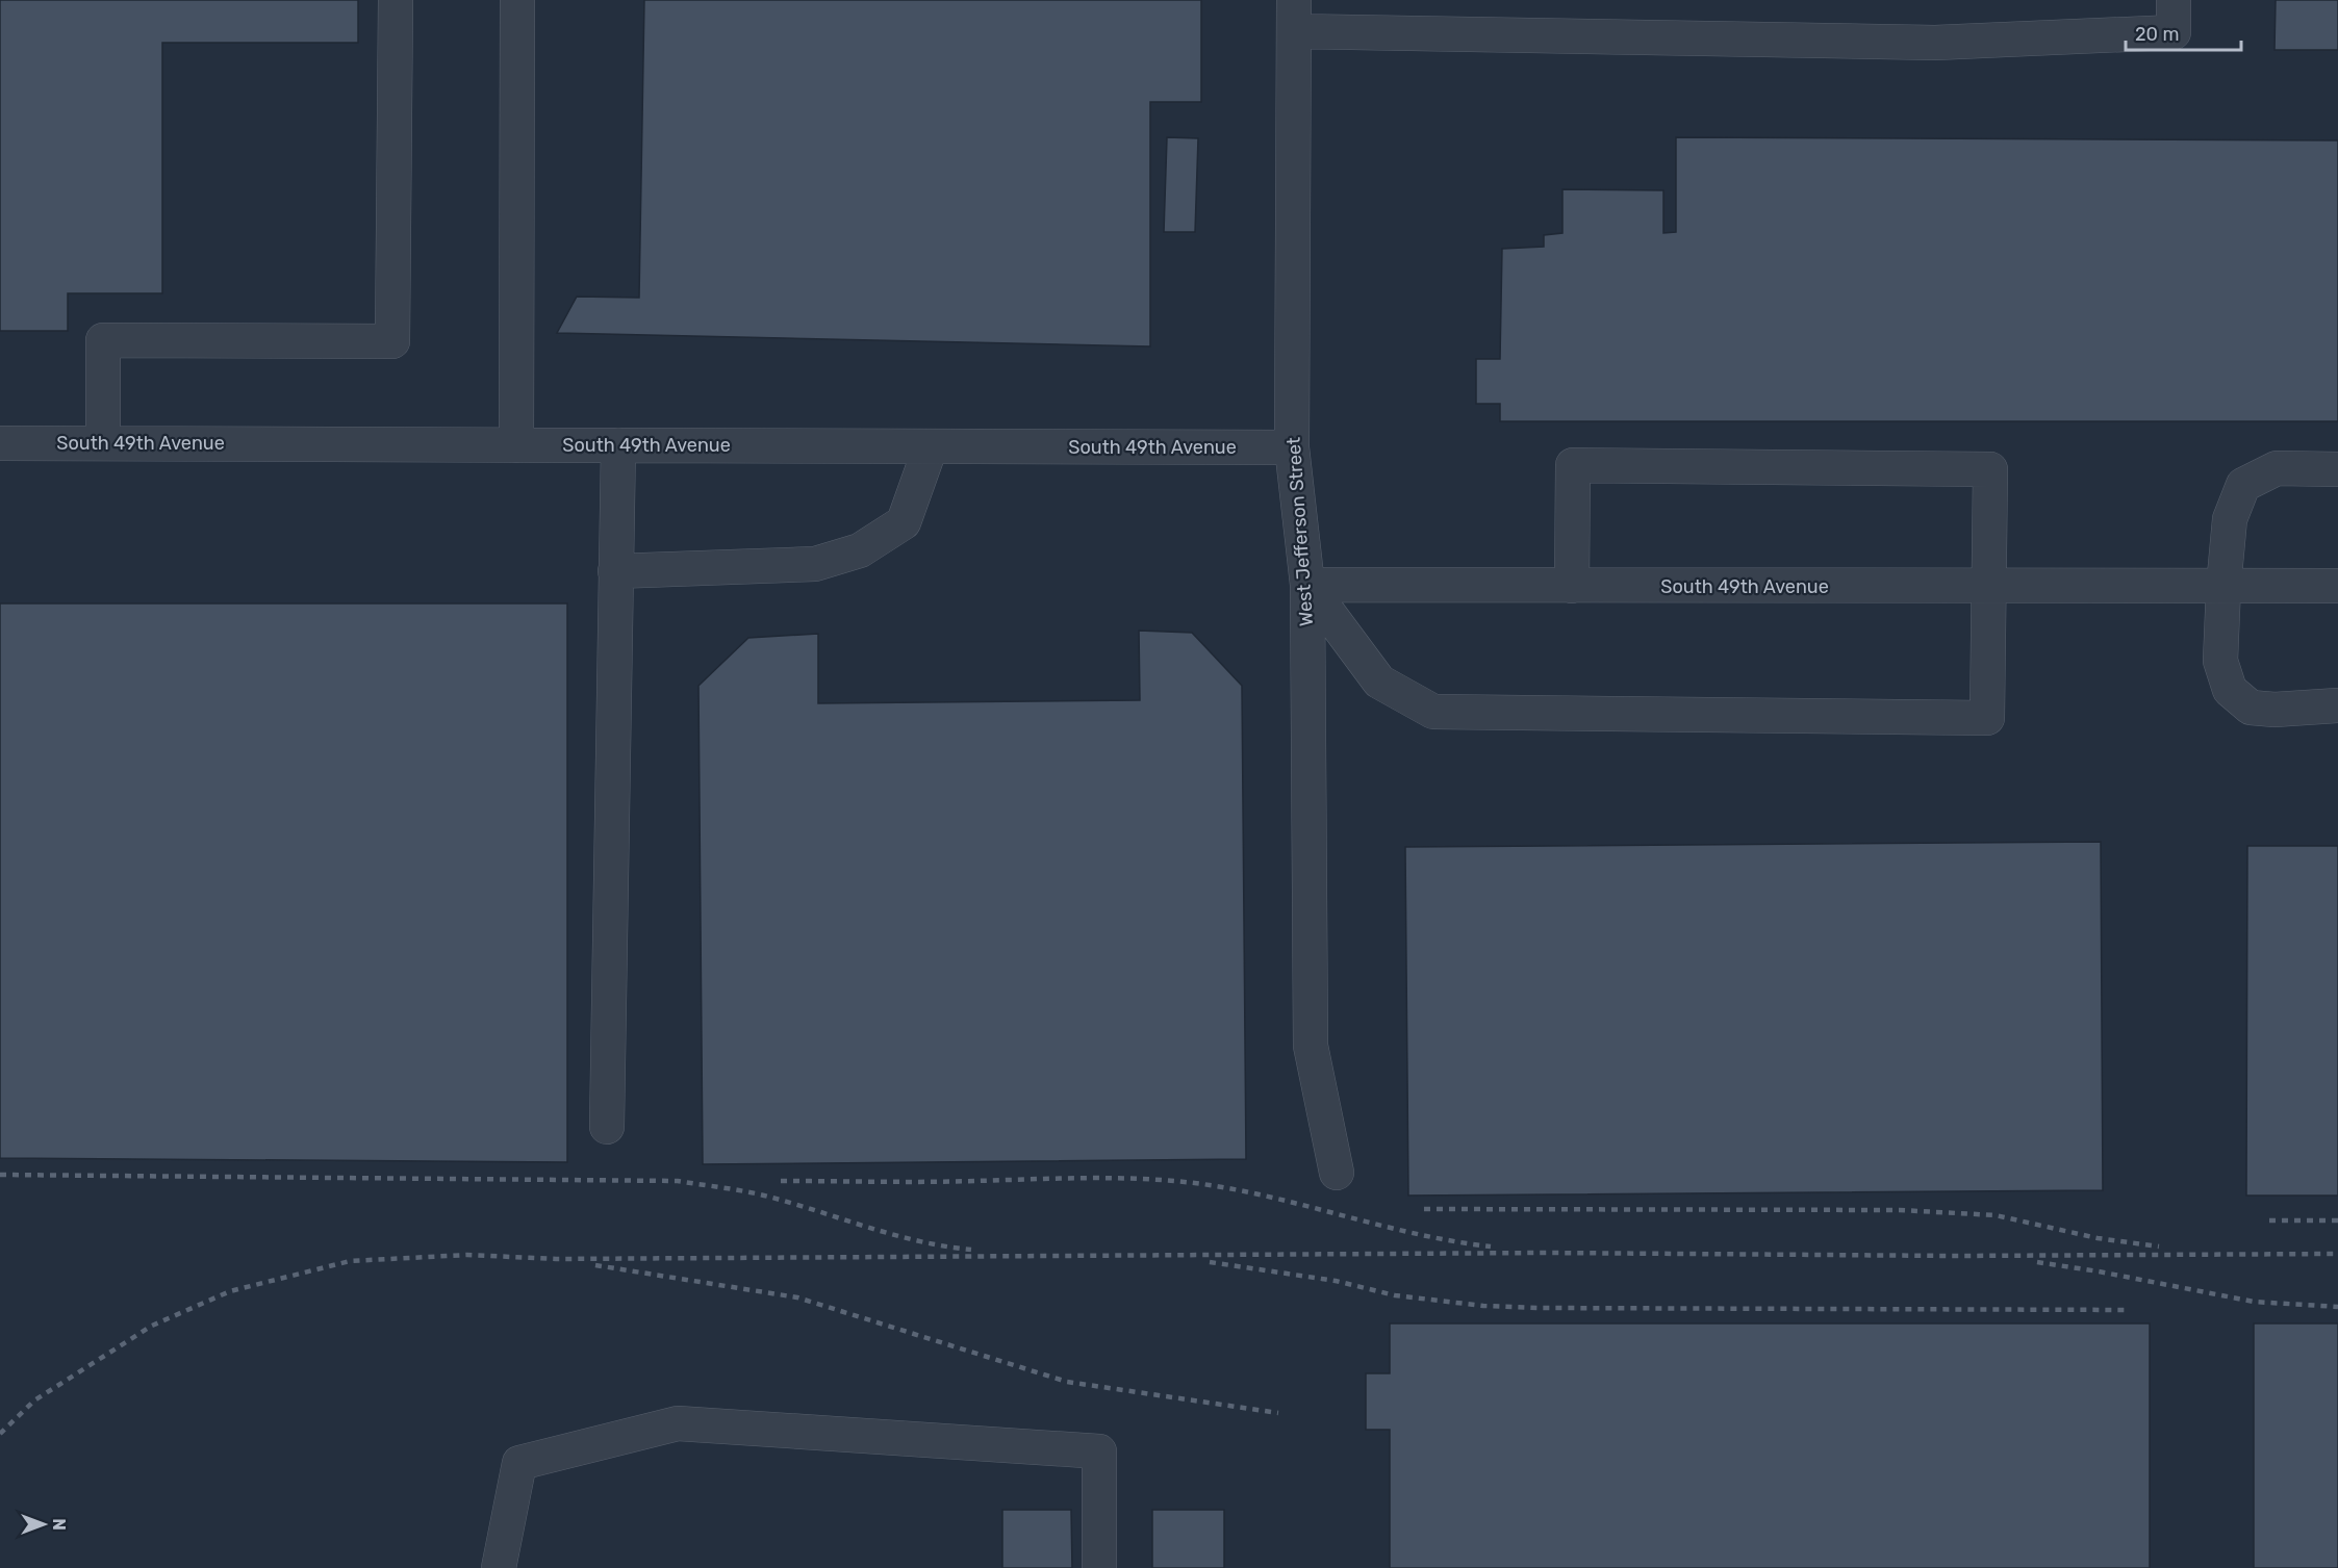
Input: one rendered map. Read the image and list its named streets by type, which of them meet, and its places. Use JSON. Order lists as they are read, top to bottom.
{
  "streets": {
    "street": ["South 49th Avenue", "West Jefferson Street"]
  },
  "crossings": [
    ["South 49th Avenue", "West Jefferson Street"]
  ],
  "scale_bar": "20 m",
  "north": "right"
}
